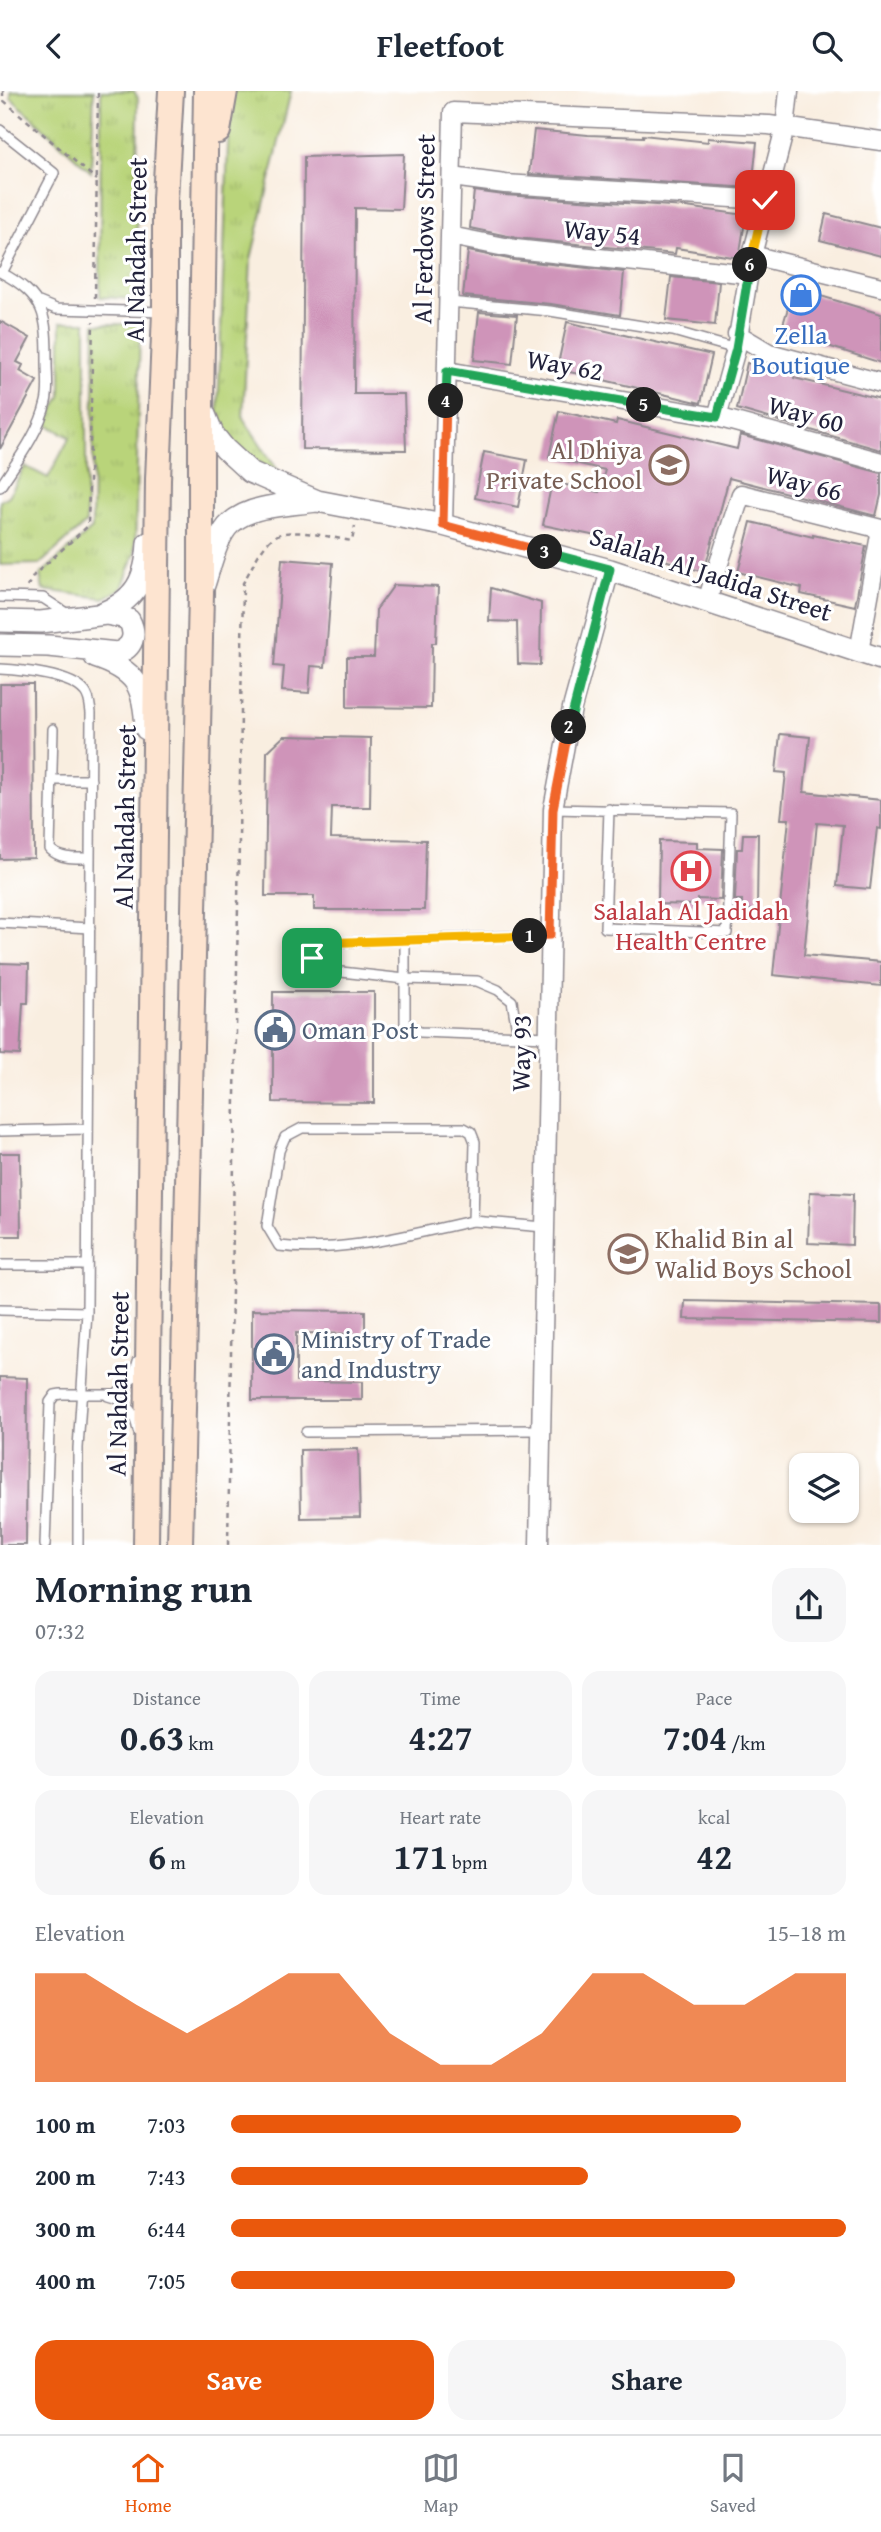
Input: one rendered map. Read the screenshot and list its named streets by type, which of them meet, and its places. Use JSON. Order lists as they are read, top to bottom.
{
  "streets": {
    "main road": ["Al Nahdah Street"],
    "street": [
      "Al Ferdows Street",
      "Way 54",
      "Way 62",
      "Way 60",
      "Way 66",
      "Salalah Al Jadida Street",
      "Way 93"
    ]
  },
  "crossings": [
    ["Al Ferdows Street", "Way 54"],
    ["Al Ferdows Street", "Way 62"],
    ["Al Ferdows Street", "Salalah Al Jadida Street"],
    ["Way 62", "Way 60"],
    ["Way 66", "Salalah Al Jadida Street"],
    ["Salalah Al Jadida Street", "Way 93"]
  ],
  "places": {
    "shop": ["Zella Boutique"],
    "school or university": ["Al Dhiya Private School", "Khalid Bin al Walid Boys School"],
    "hospital": ["Salalah Al Jadidah Health Centre"],
    "public building": ["Oman Post", "Ministry of Trade and Industry"]
  },
  "page": {
    "header": "Fleetfoot",
    "pins": [
      "6",
      "4",
      "5",
      "3",
      "2",
      "1"
    ],
    "heading": ["Morning run", "07:32"],
    "stats": [
      ["Distance", "0.63 km"],
      ["Time", "4:27"],
      ["Pace", "7:04 /km"],
      ["Elevation", "6 m"],
      ["Heart rate", "171 bpm"],
      ["kcal", "42"]
    ],
    "chart": ["Elevation", "15–18 m"],
    "list": [
      {
        "name": "100 m",
        "note": "7:03"
      },
      {
        "name": "200 m",
        "note": "7:43"
      },
      {
        "name": "300 m",
        "note": "6:44"
      },
      {
        "name": "400 m",
        "note": "7:05"
      }
    ],
    "buttons": ["Save", "Share"],
    "tabs": ["Home", "Map", "Saved"]
  }
}
